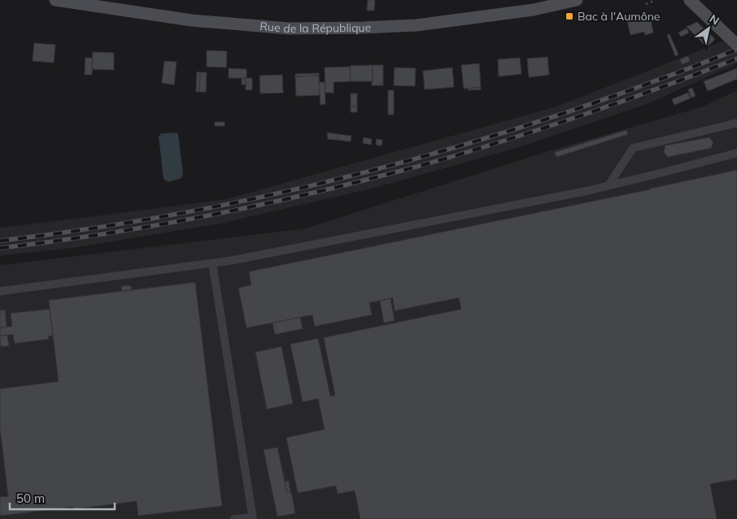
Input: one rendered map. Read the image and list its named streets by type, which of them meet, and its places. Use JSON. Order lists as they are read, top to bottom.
{
  "streets": {
    "main road": ["Rue de la République"]
  },
  "places": {
    "transit": ["Bac à l'Aumône"]
  },
  "scale_bar": "50 m",
  "north": "top right"
}
